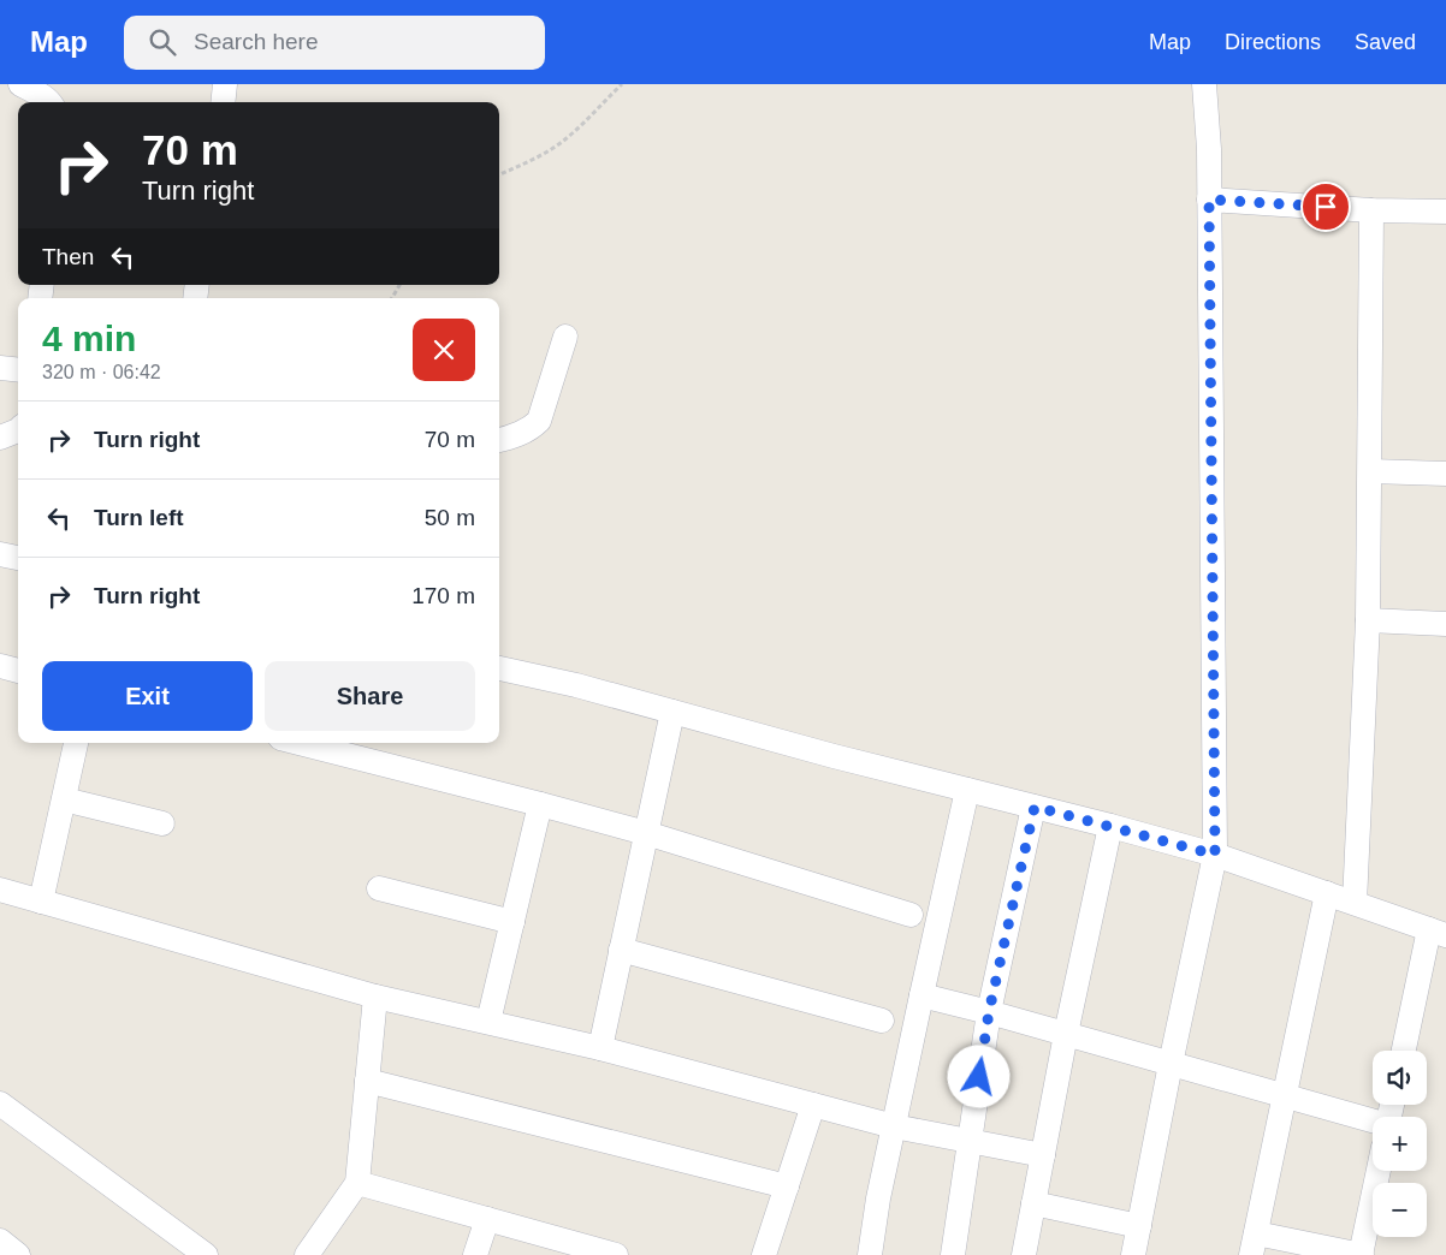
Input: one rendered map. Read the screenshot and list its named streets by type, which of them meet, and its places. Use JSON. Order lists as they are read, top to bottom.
{
  "page": {
    "header": "Map",
    "search": "Search here",
    "nav": ["Map", "Directions", "Saved"],
    "turn": ["70 m", "Turn right"],
    "then": "Then",
    "heading": ["4 min", "320 m · 06:42"],
    "list": [
      {
        "name": "Turn right",
        "value": "70 m"
      },
      {
        "name": "Turn left",
        "value": "50 m"
      },
      {
        "name": "Turn right",
        "value": "170 m"
      }
    ],
    "buttons": ["Exit", "Share"],
    "map_buttons": ["+", "−"]
  }
}
